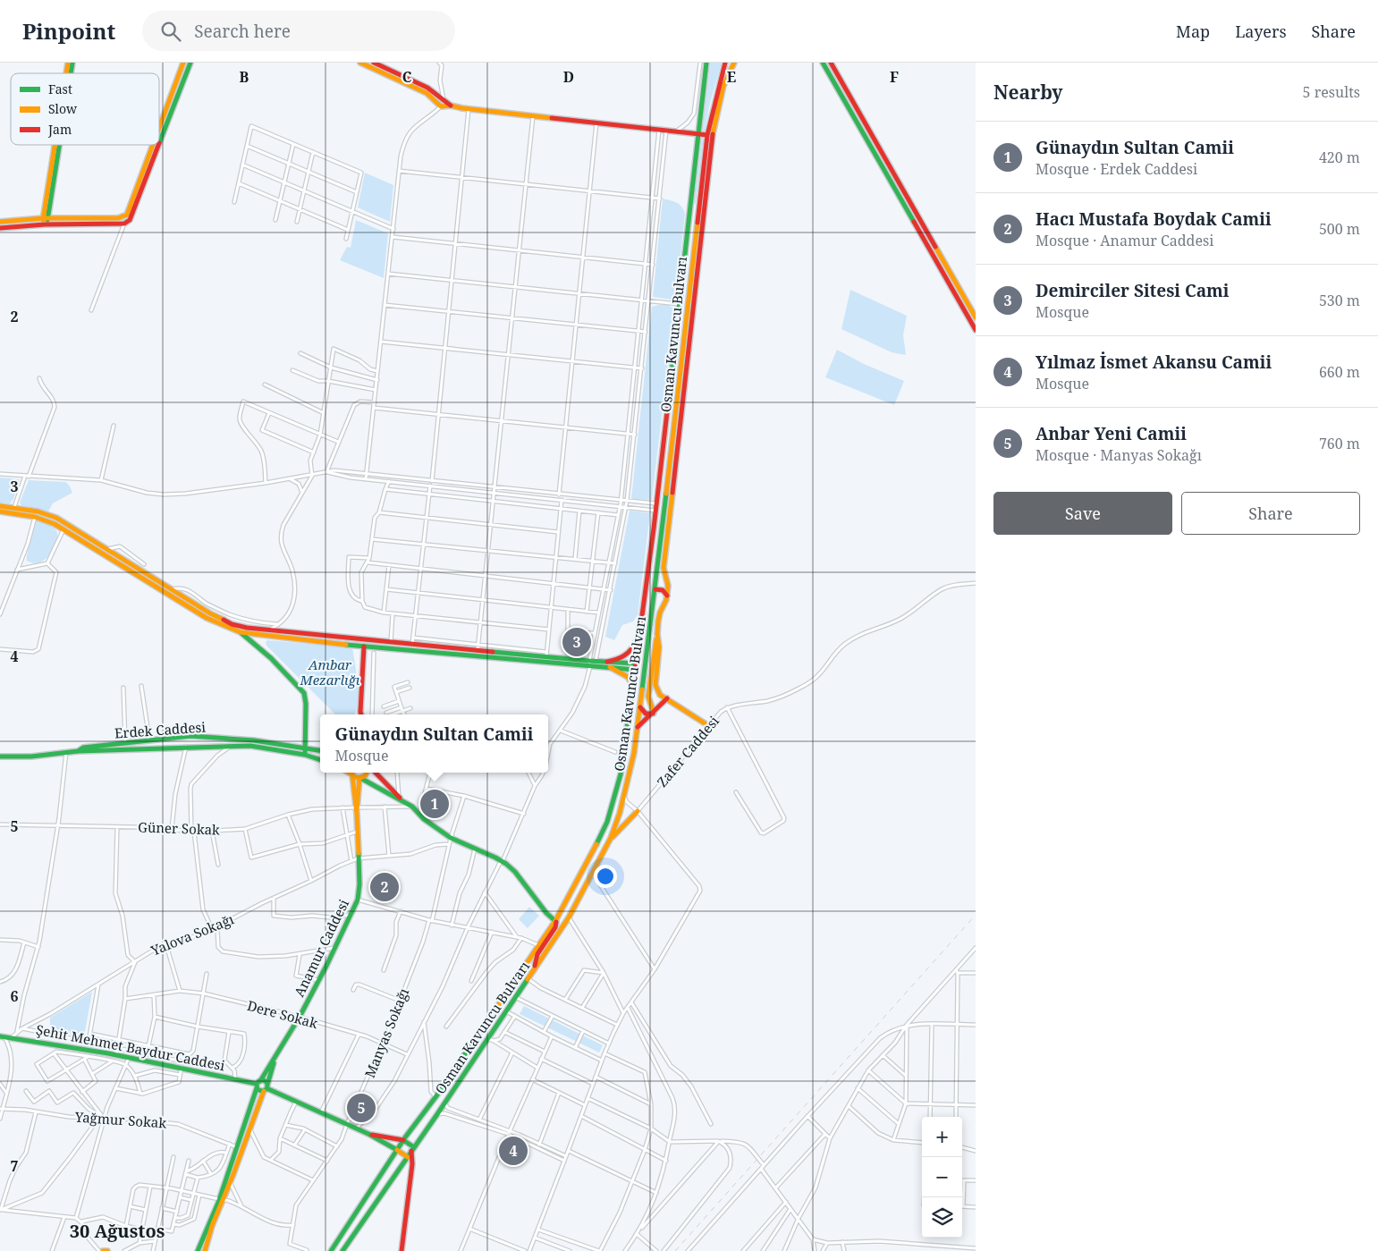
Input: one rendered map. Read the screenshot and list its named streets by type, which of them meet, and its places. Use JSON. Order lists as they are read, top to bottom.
{
  "streets": {
    "main road": [
      "Osman Kavuncu Bulvarı",
      "Erdek Caddesi",
      "Anamur Caddesi",
      "Şehit Mehmet Baydur Caddesi"
    ],
    "street": [
      "Zafer Caddesi",
      "Güner Sokak",
      "Yalova Sokağı",
      "Dere Sokak",
      "Manyas Sokağı",
      "Yağmur Sokak"
    ]
  },
  "crossings": [
    ["Güner Sokak", "Anamur Caddesi"],
    ["Yalova Sokağı", "Anamur Caddesi"],
    ["Yalova Sokağı", "Manyas Sokağı"],
    ["Yalova Sokağı", "Şehit Mehmet Baydur Caddesi"],
    ["Anamur Caddesi", "Dere Sokak"],
    ["Dere Sokak", "Manyas Sokağı"]
  ],
  "districts": ["30 Ağustos"],
  "parks": ["Ambar Mezarlığı"],
  "legend": ["Fast", "Slow", "Jam"],
  "page": {
    "header": "Pinpoint",
    "search": "Search here",
    "nav": ["Map", "Layers", "Share"],
    "heading": ["Nearby", "5 results"],
    "list": [
      {
        "mark": "1",
        "name": "Günaydın Sultan Camii",
        "note": "Mosque · Erdek Caddesi",
        "value": "420 m"
      },
      {
        "mark": "2",
        "name": "Hacı Mustafa Boydak Camii",
        "note": "Mosque · Anamur Caddesi",
        "value": "500 m"
      },
      {
        "mark": "3",
        "name": "Demirciler Sitesi Cami",
        "note": "Mosque",
        "value": "530 m"
      },
      {
        "mark": "4",
        "name": "Yılmaz İsmet Akansu Camii",
        "note": "Mosque",
        "value": "660 m"
      },
      {
        "mark": "5",
        "name": "Anbar Yeni Camii",
        "note": "Mosque · Manyas Sokağı",
        "value": "760 m"
      }
    ],
    "buttons": ["Save", "Share"],
    "pins": [
      "3",
      "1",
      "2",
      "5",
      "4"
    ],
    "popup": ["Günaydın Sultan Camii", "Mosque"],
    "map_buttons": ["+", "−"]
  },
  "grid": {
    "columns": [
      "B",
      "C",
      "D",
      "E",
      "F"
    ],
    "rows": [
      "2",
      "3",
      "4",
      "5",
      "6",
      "7"
    ]
  }
}
